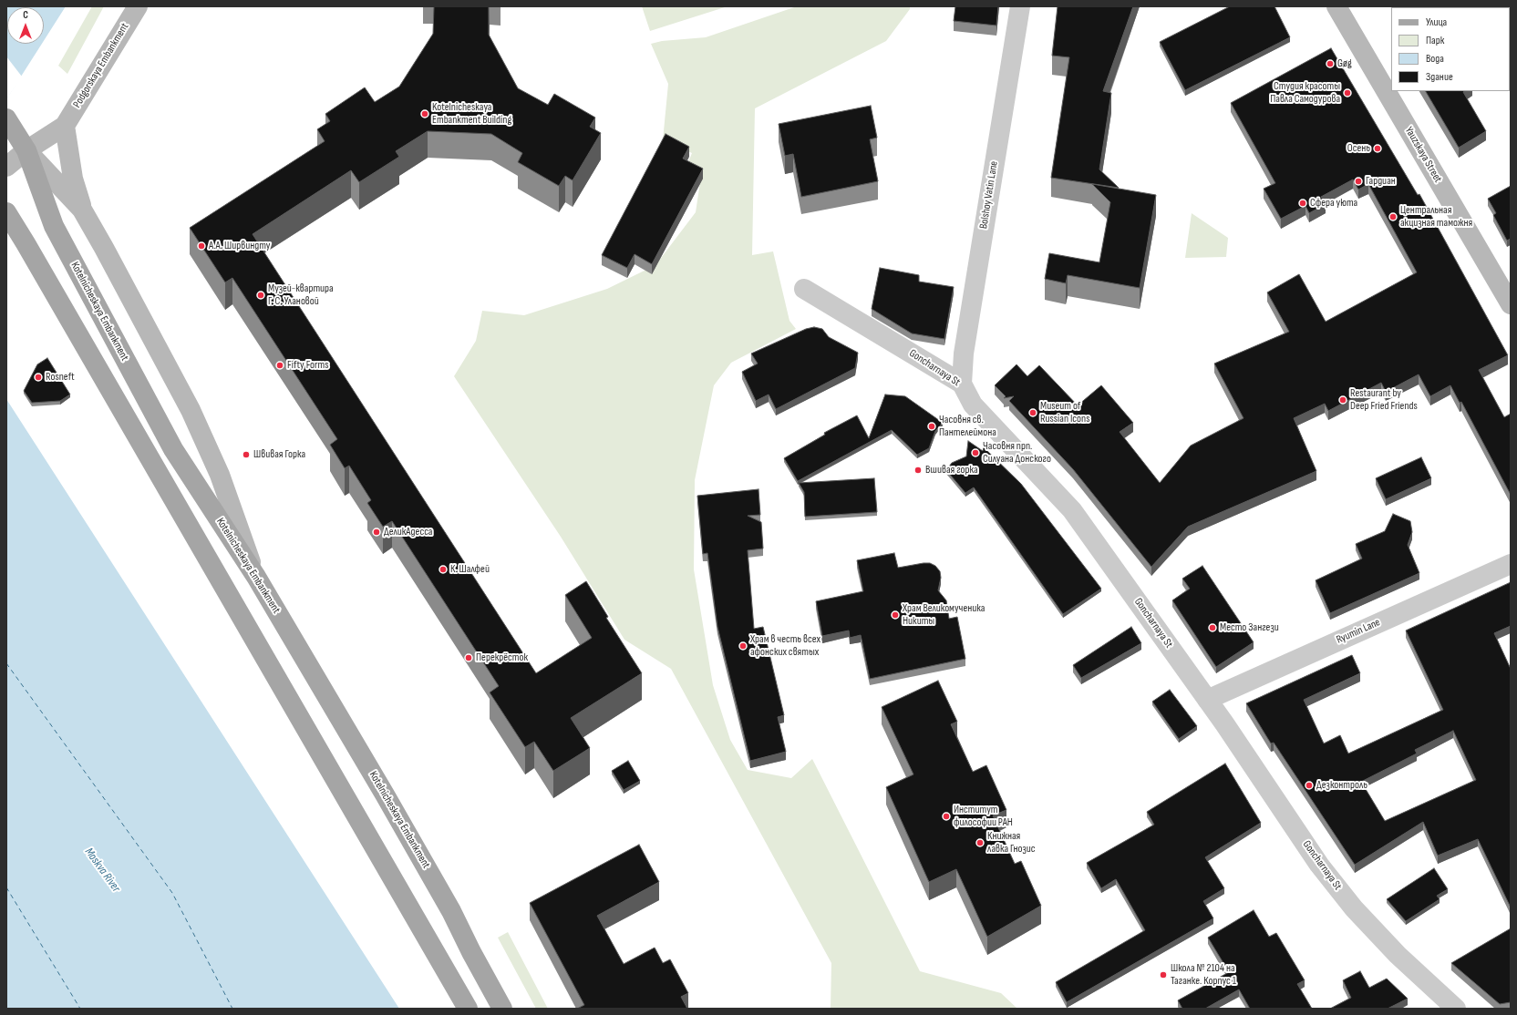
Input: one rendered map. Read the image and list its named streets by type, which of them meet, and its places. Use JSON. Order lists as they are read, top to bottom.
{
  "streets": {
    "main road": ["Podgorskaya Embankment", "Yauzskaya Street", "Kotelnicheskaya Embankment"],
    "street": ["Bolshoy Vatin Lane", "Goncharnaya St", "Ryumin Lane"]
  },
  "crossings": [
    ["Bolshoy Vatin Lane", "Goncharnaya St"],
    ["Goncharnaya St", "Ryumin Lane"]
  ],
  "water": ["Moskva River"],
  "places": [
    "Gøg",
    "Студия красоты Павла Самодурова",
    "Kotelnicheskaya Embankment Building",
    "Осень",
    "Гардиан",
    "Сфера уюта",
    "Центральная акцизная таможня",
    "А.А. Ширвиндту",
    "Музей-квартира Г. С. Улановой",
    "Fifty Forms",
    "Rosneft",
    "Restaurant by Deep Fried Friends",
    "Museum of Russian Icons",
    "Часовня св. Пантелеймона",
    "Часовня прп. Силуана Донского",
    "Швивая Горка",
    "Вшивая горка",
    "ДеликАдесса",
    "К. Шалфей",
    "Храм Великомученика Никиты",
    "Место Зангези",
    "Храм в честь всех афонских святых",
    "Перекрёсток",
    "Дезконтроль",
    "Институт философии РАН",
    "Книжная лавка Гнозис",
    "Школа № 2104 на Таганке. Корпус 1"
  ],
  "legend": [
    "Улица",
    "Парк",
    "Вода",
    "Здание"
  ],
  "north": "top"
}
